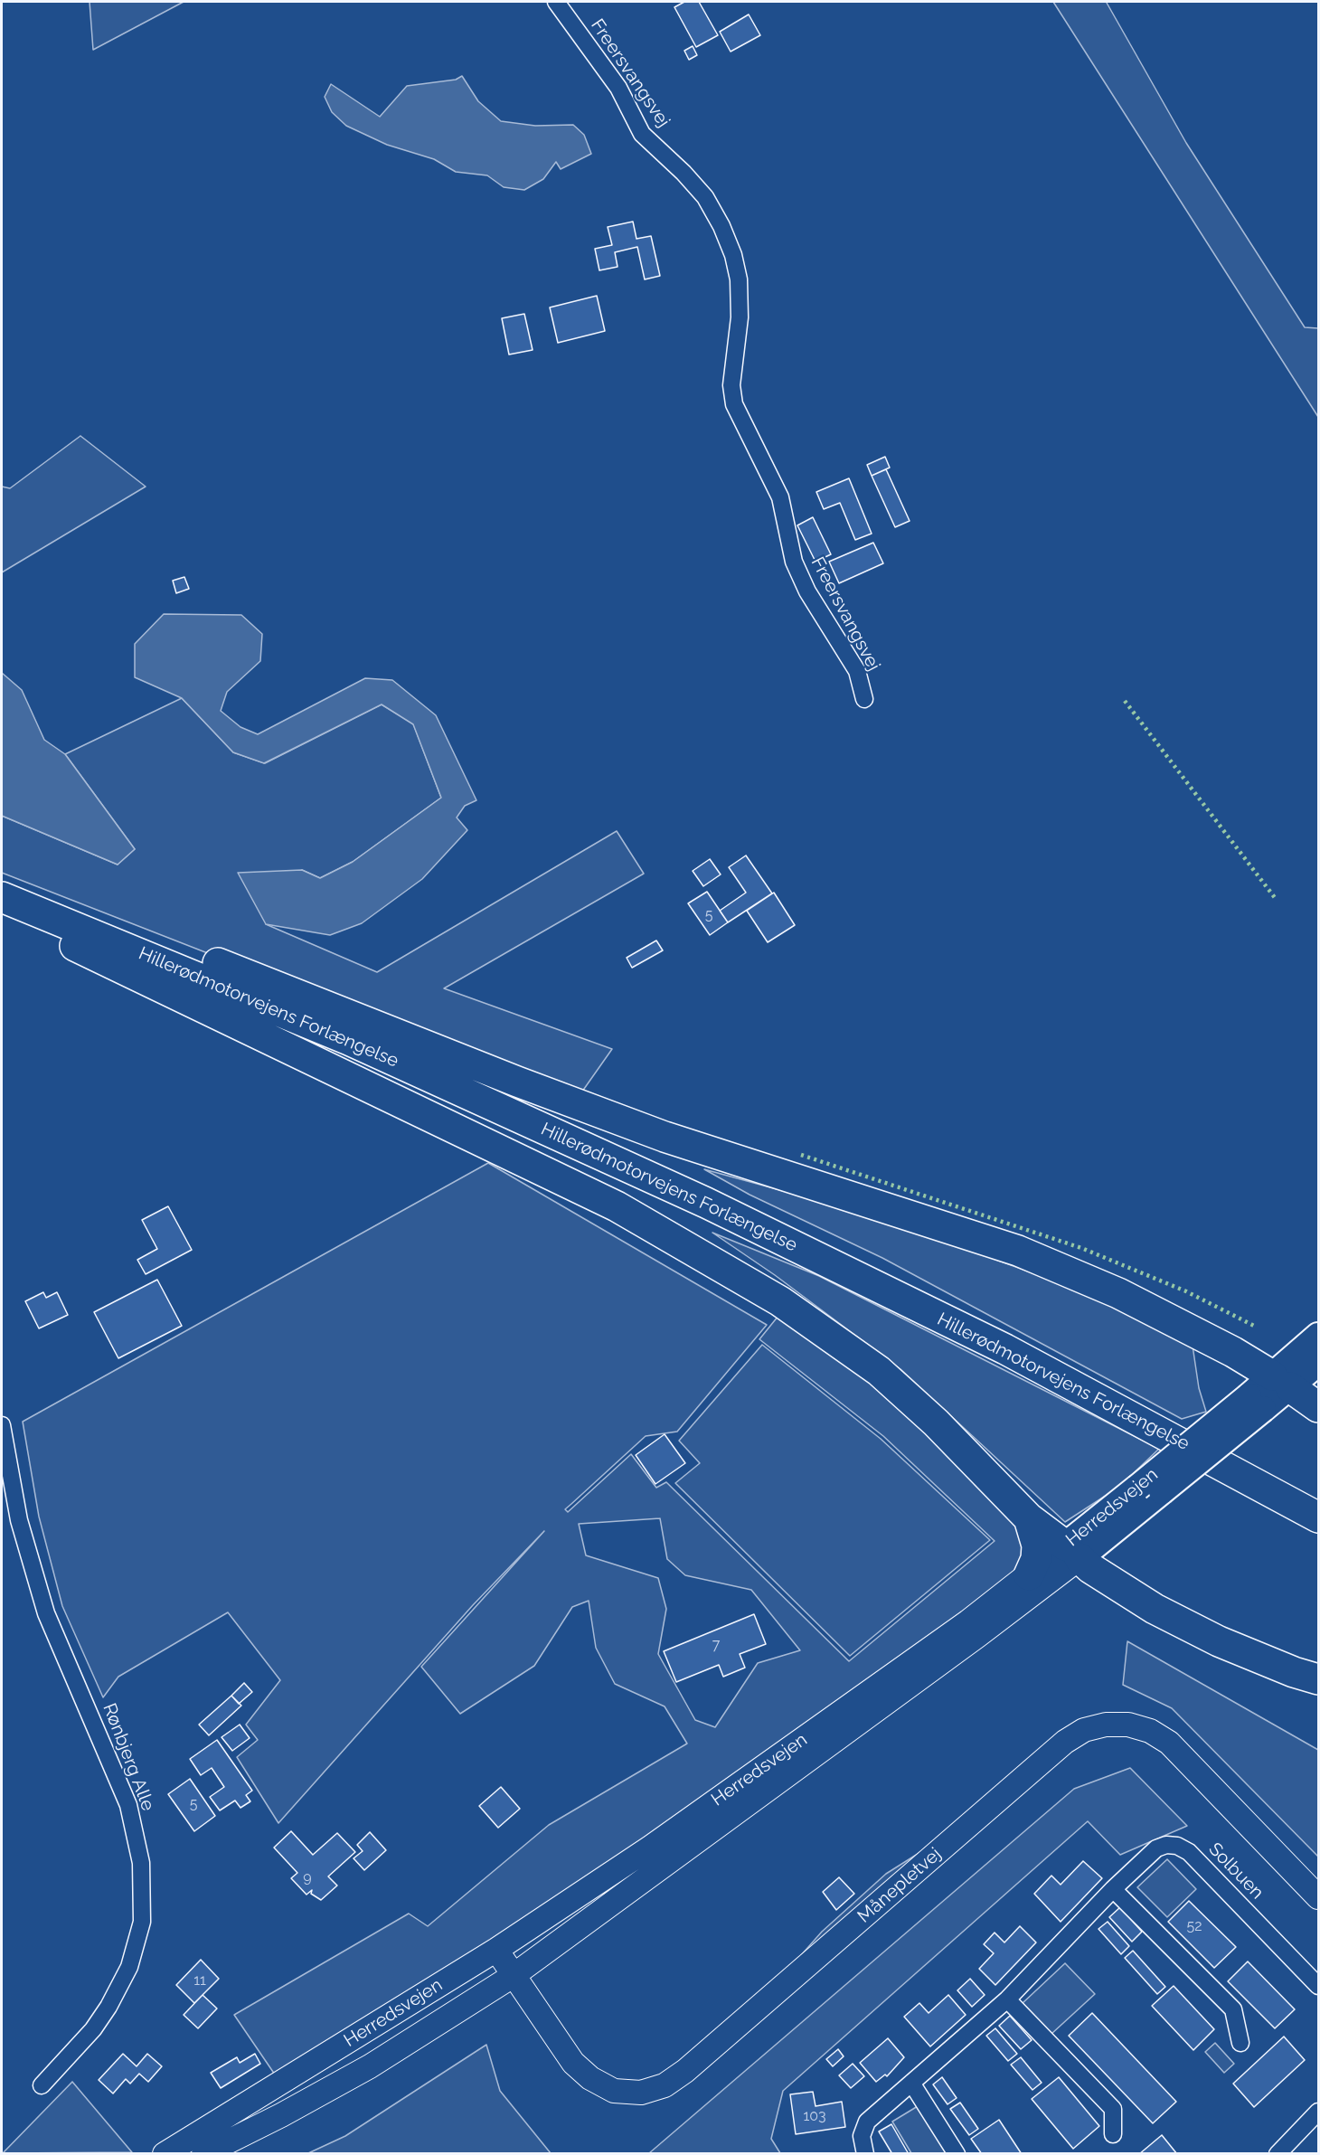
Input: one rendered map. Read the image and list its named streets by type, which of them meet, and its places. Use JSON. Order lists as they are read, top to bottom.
{
  "streets": {
    "highway": ["Hillerødmotorvejens Forlængelse"],
    "main road": ["Herredsvejen"],
    "street": [
      "Freersvangsvej",
      "Rønbjerg Alle",
      "Solbuen",
      "Månepletvej"
    ]
  },
  "crossings": [
    ["Herredsvejen", "Månepletvej"]
  ],
  "house_numbers": [
    "5",
    "7",
    "5",
    "9",
    "52",
    "11",
    "103"
  ]
}
